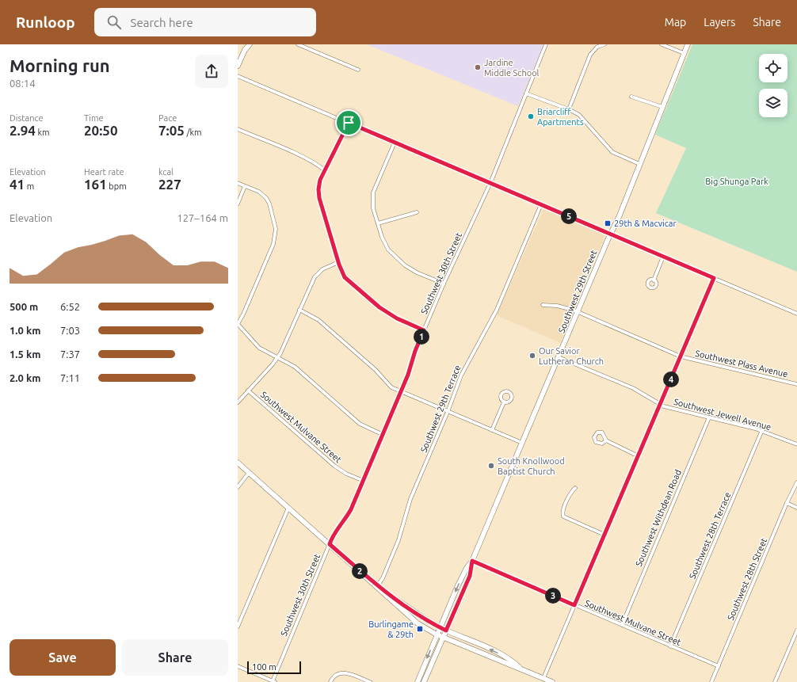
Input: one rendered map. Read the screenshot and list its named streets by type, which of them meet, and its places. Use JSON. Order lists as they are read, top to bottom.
{
  "streets": {
    "main road": ["Southwest 29th Street"],
    "street": [
      "Southwest 30th Street",
      "Southwest Plass Avenue",
      "Southwest 29th Terrace",
      "Southwest Jewell Avenue",
      "Southwest Mulvane Street",
      "Southwest Withdean Road",
      "Southwest 28th Terrace",
      "Southwest 28th Street"
    ]
  },
  "crossings": [
    ["Southwest 30th Street", "Southwest Mulvane Street"],
    ["Southwest 29th Street", "Southwest Plass Avenue"],
    ["Southwest 29th Street", "Southwest Jewell Avenue"],
    ["Southwest 29th Street", "Southwest Mulvane Street"],
    ["Southwest Jewell Avenue", "Southwest Withdean Road"],
    ["Southwest Jewell Avenue", "Southwest 28th Terrace"],
    ["Southwest Mulvane Street", "Southwest Withdean Road"],
    ["Southwest Mulvane Street", "Southwest 28th Terrace"],
    ["Southwest Mulvane Street", "Southwest 28th Street"]
  ],
  "parks": ["Big Shunga Park"],
  "places": {
    "other": [
      "Jardine Middle School",
      "Briarcliff Apartments",
      "Our Savior Lutheran Church",
      "South Knollwood Baptist Church"
    ],
    "transit": ["29th & Macvicar", "Burlingame & 29th"]
  },
  "scale_bar": "100 m",
  "page": {
    "header": "Runloop",
    "search": "Search here",
    "nav": ["Map", "Layers", "Share"],
    "heading": ["Morning run", "08:14"],
    "stats": [
      ["Distance", "2.94 km"],
      ["Time", "20:50"],
      ["Pace", "7:05 /km"],
      ["Elevation", "41 m"],
      ["Heart rate", "161 bpm"],
      ["kcal", "227"]
    ],
    "chart": ["Elevation", "127–164 m"],
    "pins": [
      "5",
      "1",
      "4",
      "2",
      "3"
    ],
    "list": [
      {
        "name": "500 m",
        "note": "6:52"
      },
      {
        "name": "1.0 km",
        "note": "7:03"
      },
      {
        "name": "1.5 km",
        "note": "7:37"
      },
      {
        "name": "2.0 km",
        "note": "7:11"
      }
    ],
    "buttons": ["Save", "Share"],
    "scale": "100 m"
  }
}
